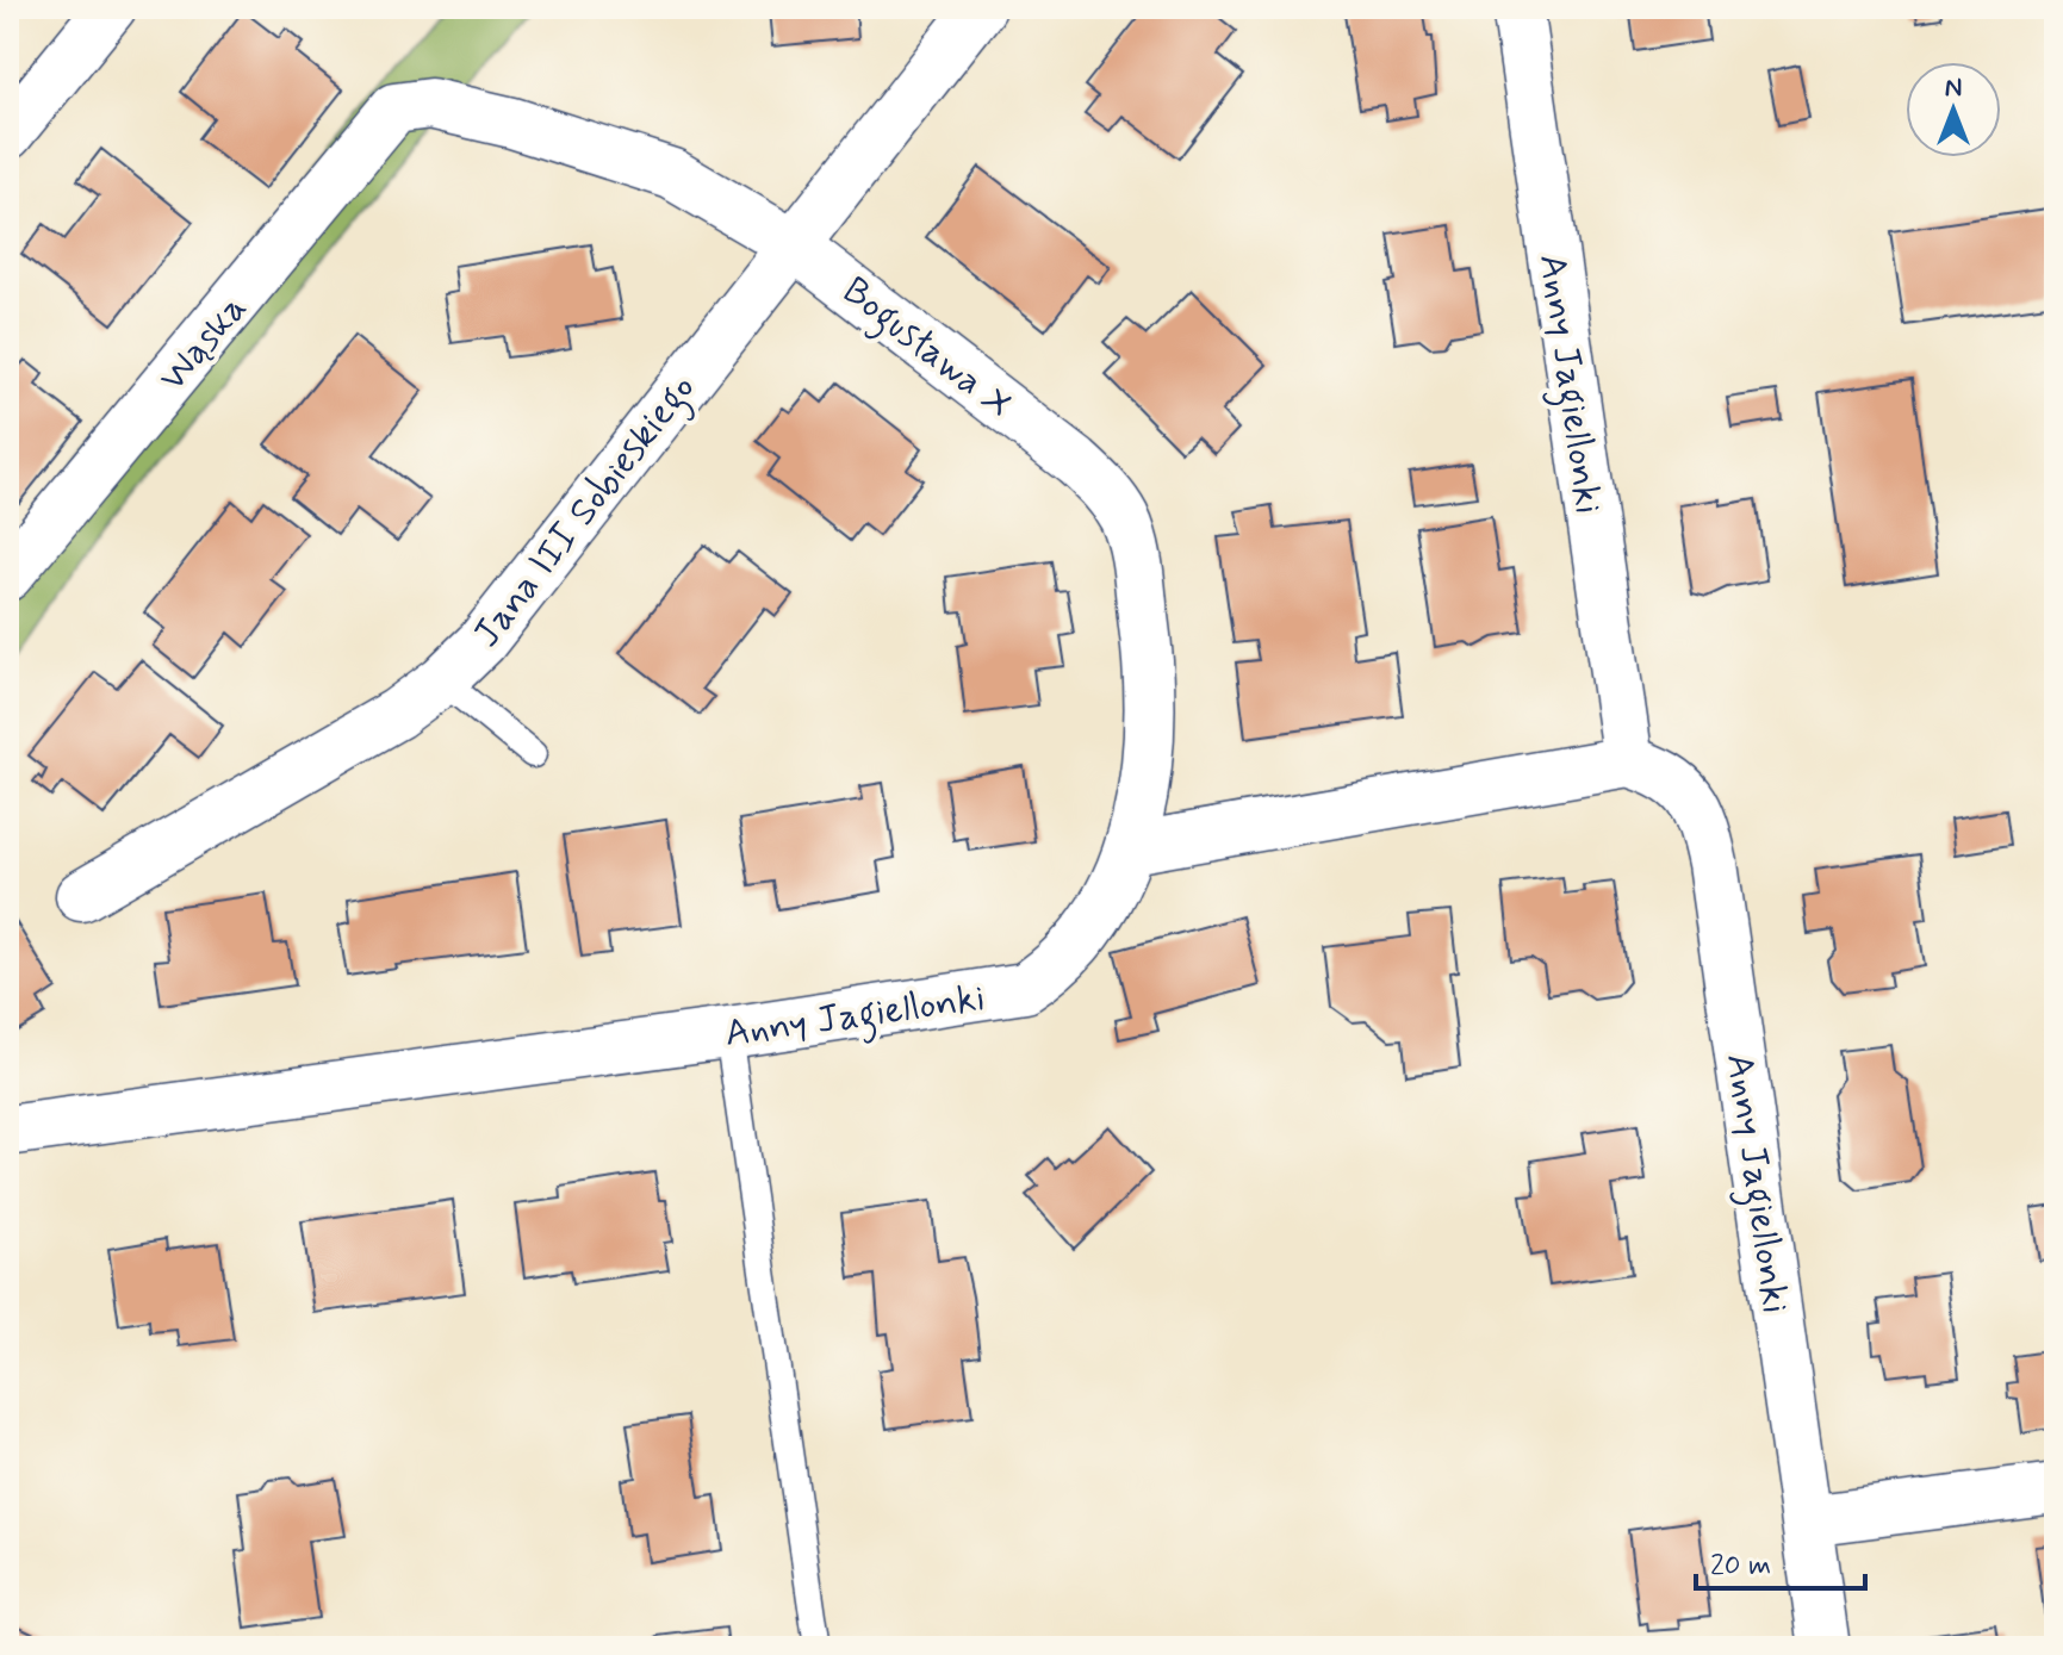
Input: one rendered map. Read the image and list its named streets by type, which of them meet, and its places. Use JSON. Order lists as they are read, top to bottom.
{
  "streets": {
    "street": [
      "Wąska",
      "Bogusława X",
      "Anny Jagiellonki",
      "Jana III Sobieskiego"
    ]
  },
  "crossings": [
    ["Wąska", "Bogusława X"],
    ["Bogusława X", "Anny Jagiellonki"],
    ["Bogusława X", "Jana III Sobieskiego"]
  ],
  "scale_bar": "20 m",
  "north": "top"
}
